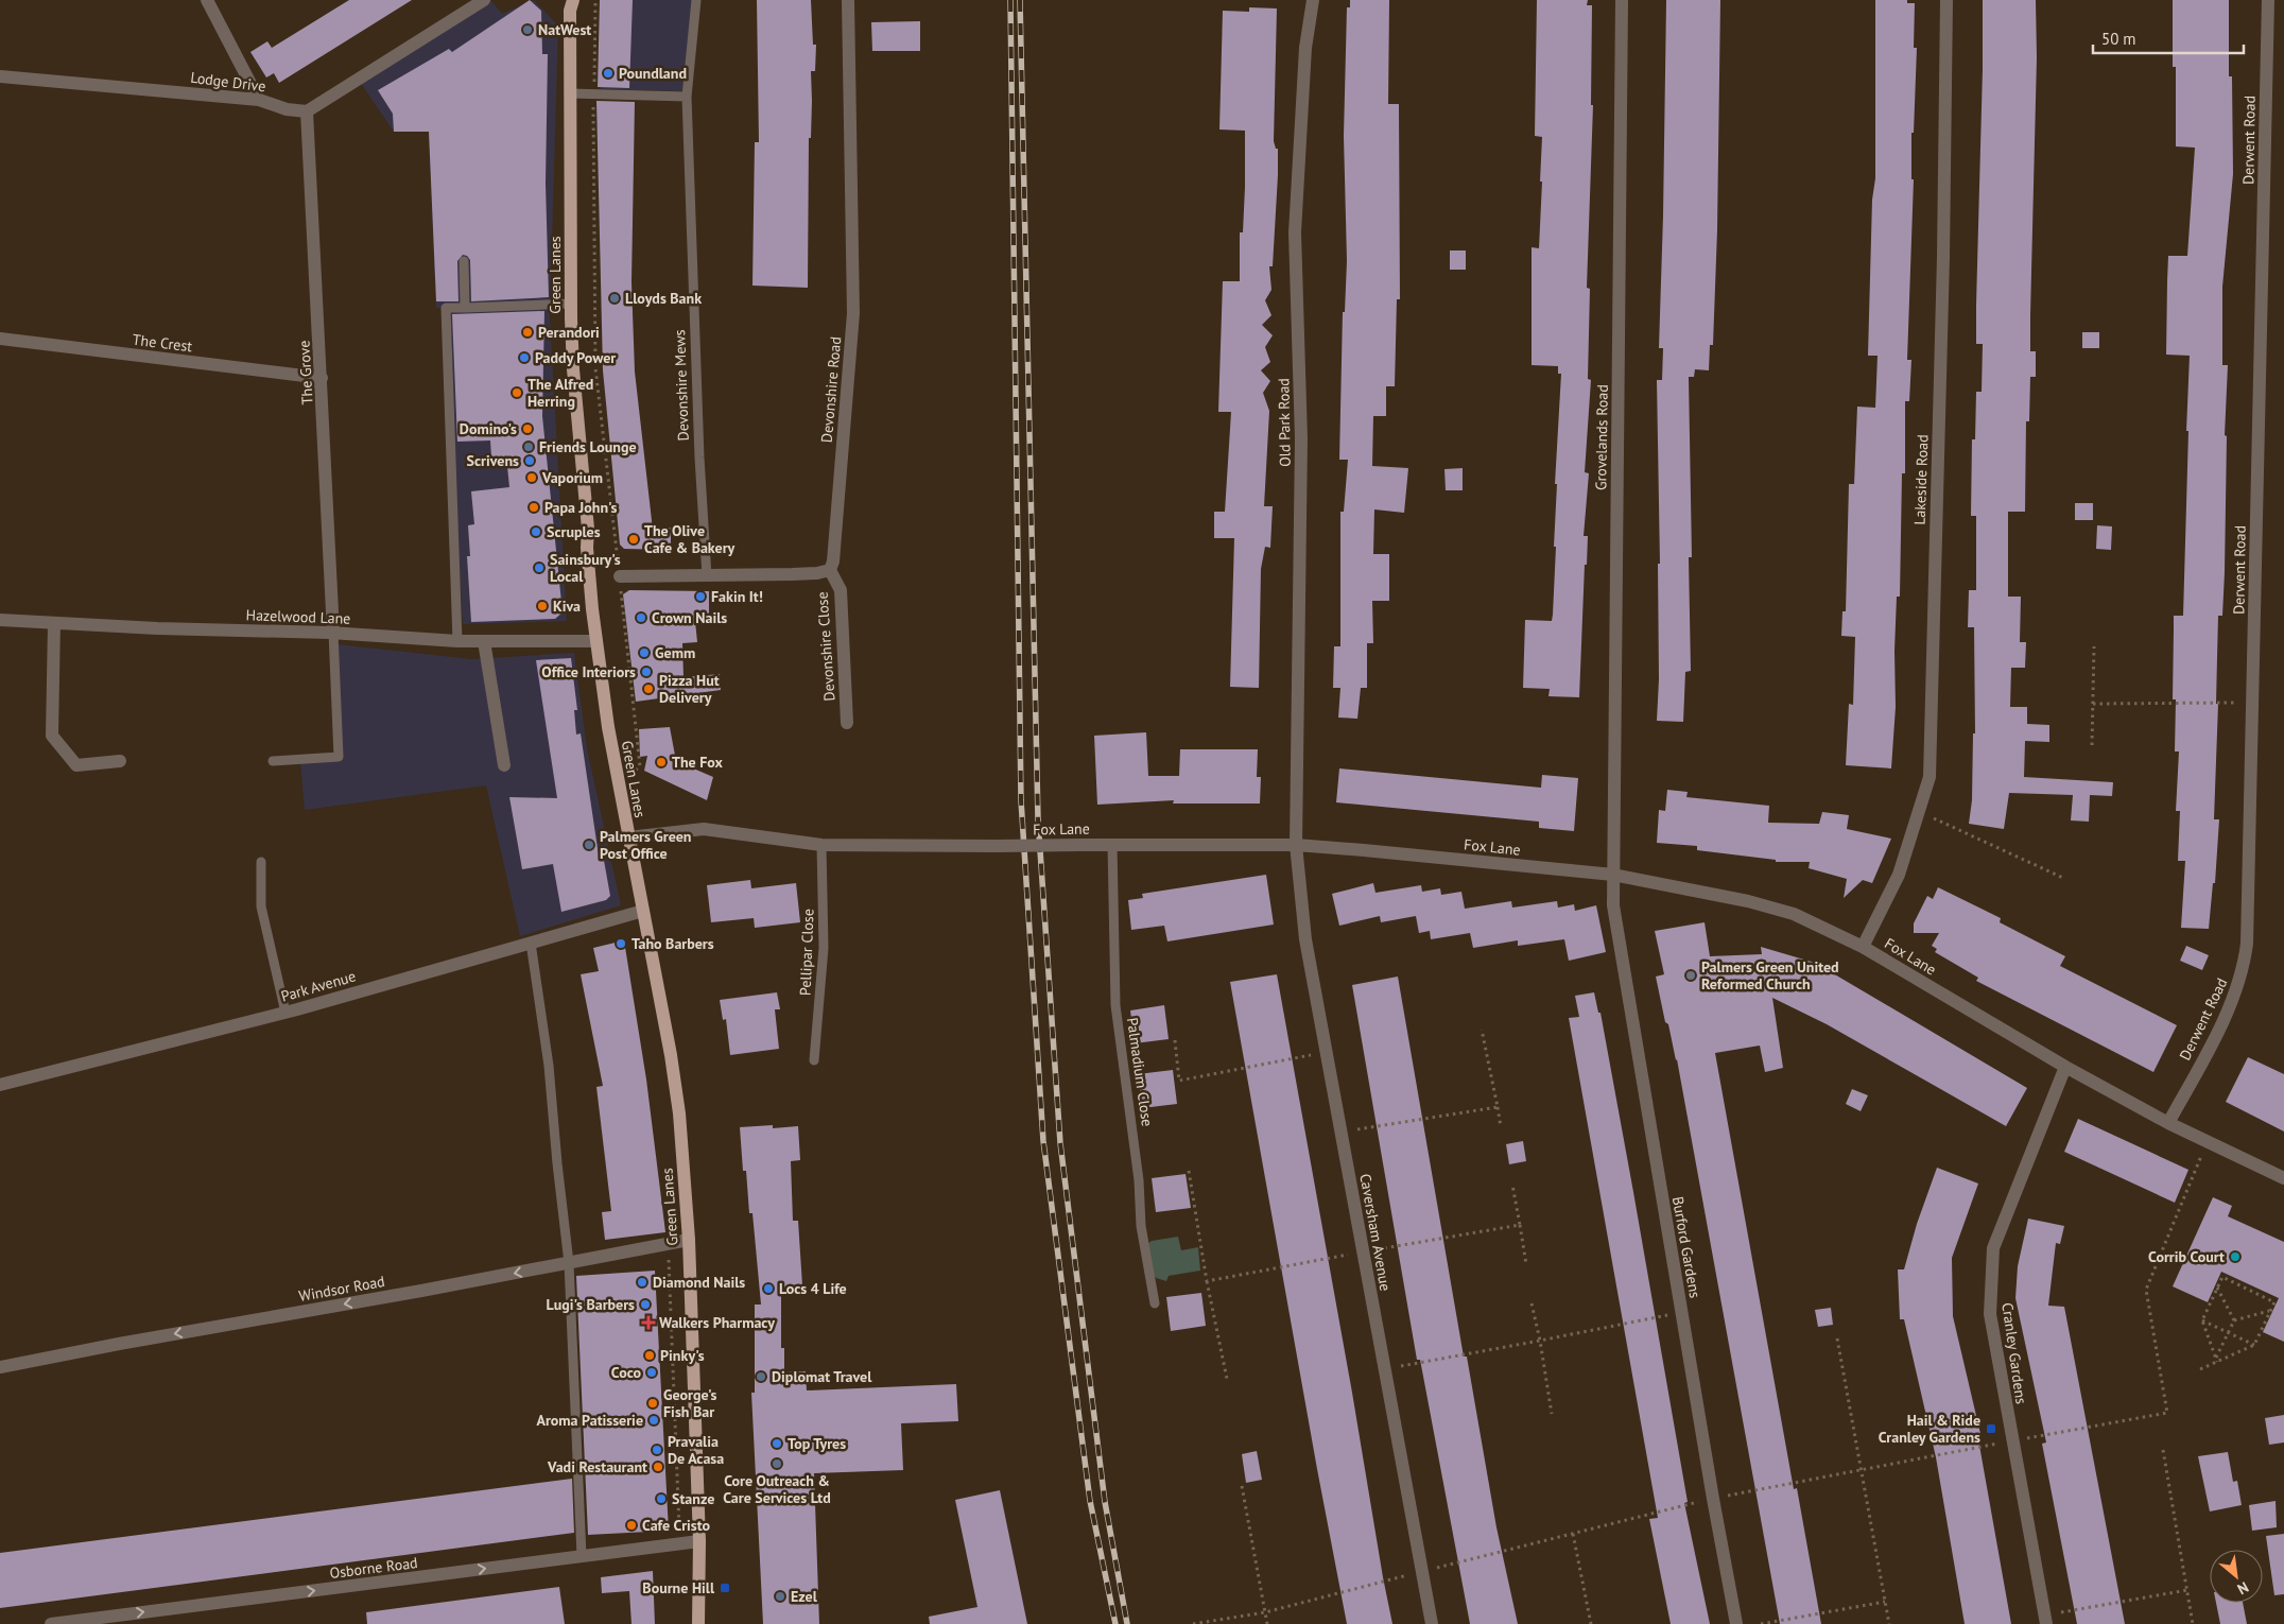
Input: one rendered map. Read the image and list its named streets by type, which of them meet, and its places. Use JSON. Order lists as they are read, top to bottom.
{
  "streets": {
    "main road": ["Green Lanes"],
    "street": [
      "Lodge Drive",
      "Derwent Road",
      "The Crest",
      "The Grove",
      "Devonshire Road",
      "Old Park Road",
      "Grovelands Road",
      "Lakeside Road",
      "Hazelwood Lane",
      "Devonshire Close",
      "Fox Lane",
      "Park Avenue",
      "Caversham Avenue",
      "Burford Gardens",
      "Windsor Road",
      "Cranley Gardens",
      "Osborne Road"
    ],
    "lane": ["Devonshire Mews", "Pellipar Close", "Palmadium Close"]
  },
  "crossings": [
    ["Lodge Drive", "The Grove"],
    ["Derwent Road", "Fox Lane"],
    ["Green Lanes", "Hazelwood Lane"],
    ["Green Lanes", "Fox Lane"],
    ["Green Lanes", "Park Avenue"],
    ["Green Lanes", "Windsor Road"],
    ["Green Lanes", "Osborne Road"],
    ["The Crest", "The Grove"],
    ["The Grove", "Hazelwood Lane"],
    ["Devonshire Road", "Devonshire Close"],
    ["Old Park Road", "Fox Lane"],
    ["Old Park Road", "Caversham Avenue"],
    ["Grovelands Road", "Fox Lane"],
    ["Grovelands Road", "Burford Gardens"],
    ["Lakeside Road", "Fox Lane"],
    ["Fox Lane", "Pellipar Close"],
    ["Fox Lane", "Palmadium Close"],
    ["Fox Lane", "Caversham Avenue"],
    ["Fox Lane", "Burford Gardens"],
    ["Fox Lane", "Cranley Gardens"]
  ],
  "one_way": ["Windsor Road", "Osborne Road"],
  "places": {
    "other": [
      "NatWest",
      "Poundland",
      "Lloyds Bank",
      "Perandori",
      "Paddy Power",
      "The Alfred Herring",
      "Domino's",
      "Friends Lounge",
      "Scrivens",
      "Vaporium",
      "Papa John's",
      "Scruples",
      "The Olive Cafe & Bakery",
      "Sainsbury's Local",
      "Fakin It!",
      "Kiva",
      "Crown Nails",
      "Gemm",
      "Office Interiors",
      "Pizza Hut Delivery",
      "The Fox",
      "Palmers Green Post Office",
      "Taho Barbers",
      "Palmers Green United Reformed Church",
      "Corrib Court",
      "Diamond Nails",
      "Locs 4 Life",
      "Lugi's Barbers",
      "Pinky's",
      "Coco",
      "Diplomat Travel",
      "George's Fish Bar",
      "Aroma Patisserie",
      "Top Tyres",
      "Pravalia De Acasa",
      "Core Outreach & Care Services Ltd",
      "Vadi Restaurant",
      "Stanze",
      "Cafe Cristo",
      "Ezel"
    ],
    "health": ["Walkers Pharmacy"],
    "transit": ["Hail & Ride Cranley Gardens", "Bourne Hill"]
  },
  "scale_bar": "50 m",
  "north": "bottom right"
}
